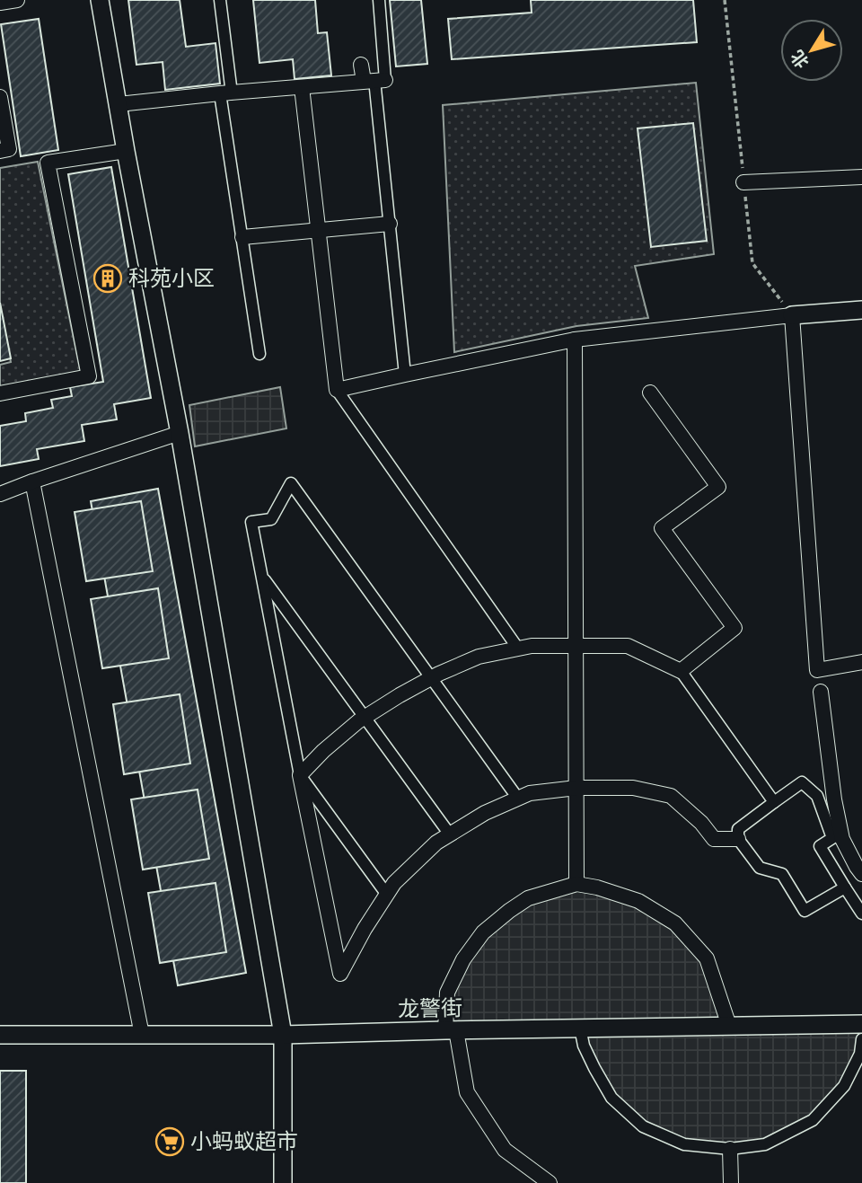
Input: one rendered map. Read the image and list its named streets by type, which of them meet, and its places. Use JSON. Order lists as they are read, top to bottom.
{
  "streets": {
    "street": ["龙警街"]
  },
  "places": {
    "building": ["科苑小区"],
    "supermarket": ["小蚂蚁超市"]
  },
  "north": "bottom left"
}
